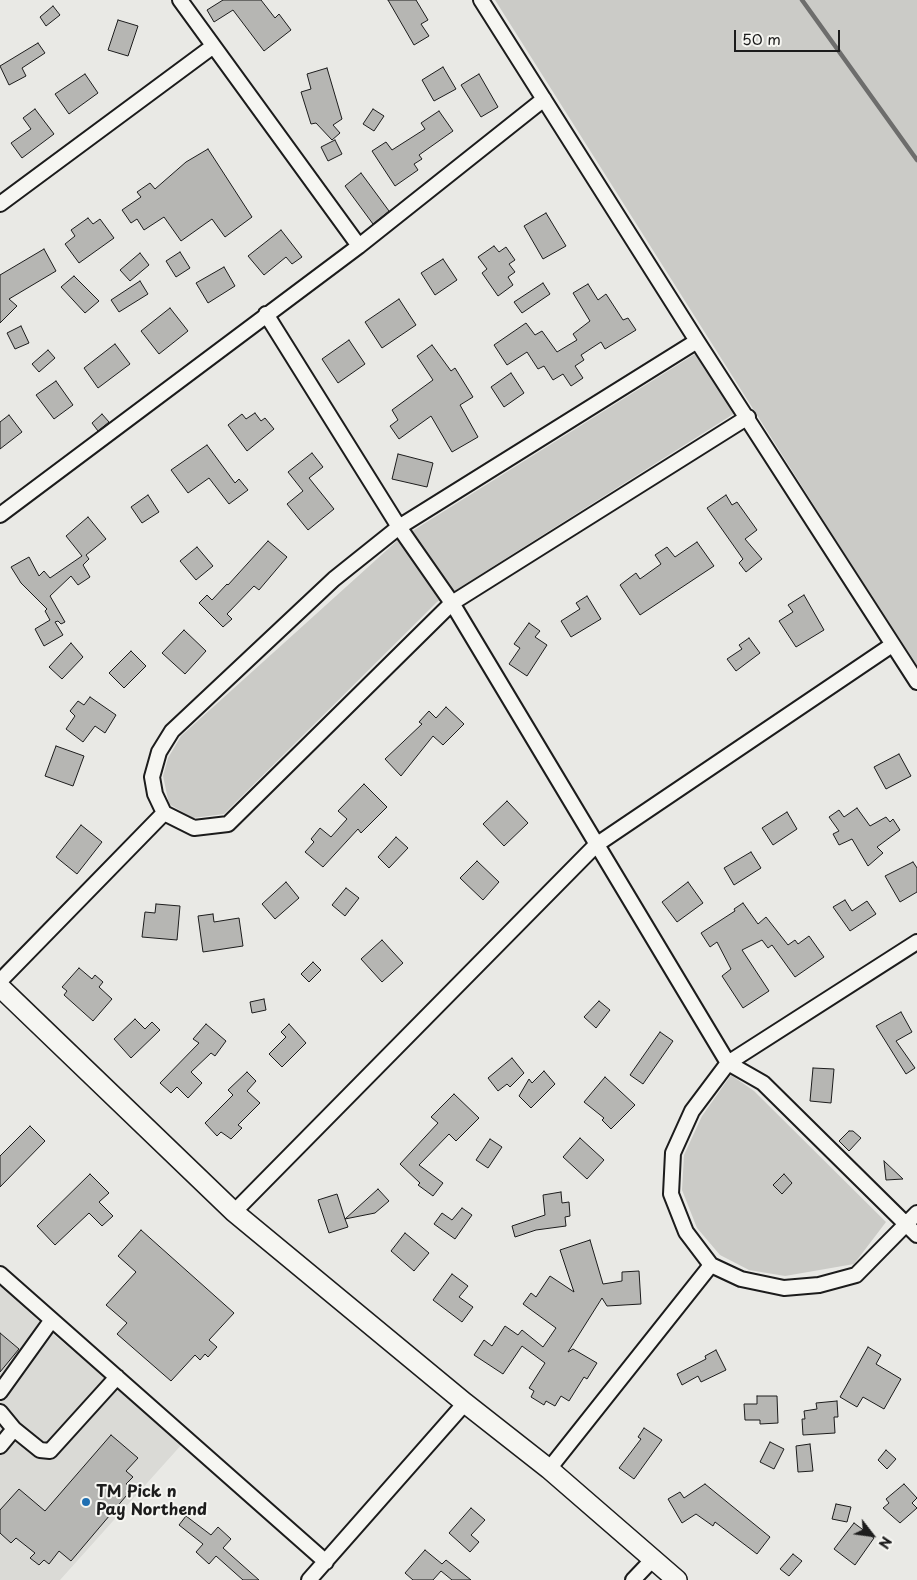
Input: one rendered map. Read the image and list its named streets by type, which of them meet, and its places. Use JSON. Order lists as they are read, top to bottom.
{
  "places": ["TM Pick n Pay Northend"],
  "scale_bar": "50 m",
  "north": "bottom right"
}
